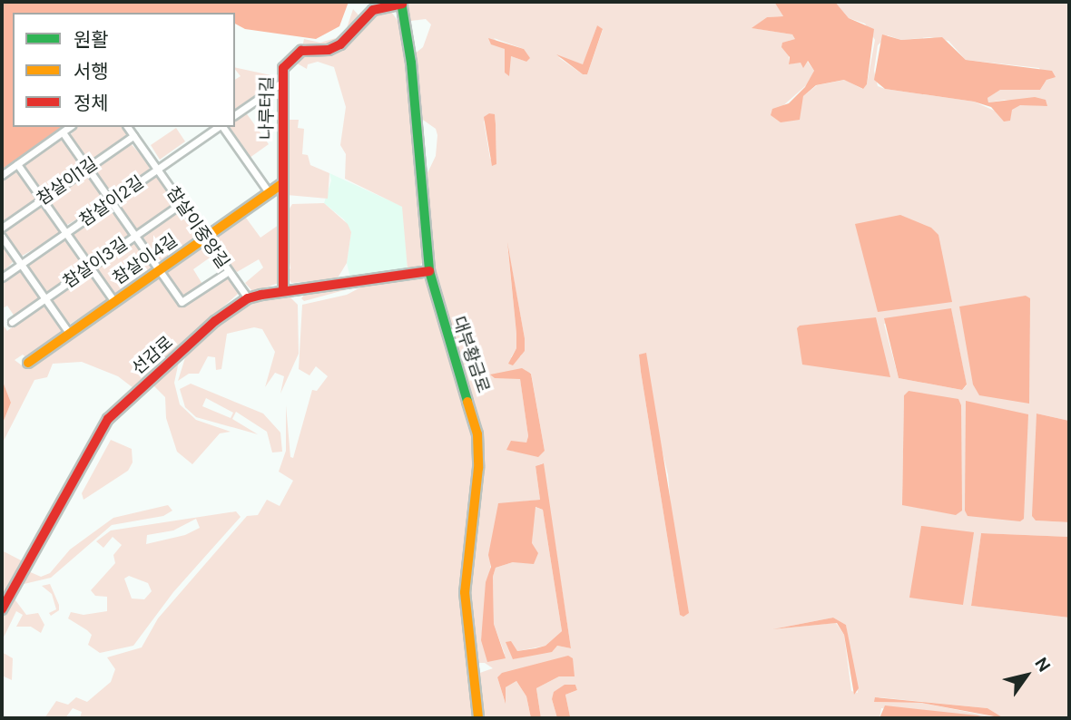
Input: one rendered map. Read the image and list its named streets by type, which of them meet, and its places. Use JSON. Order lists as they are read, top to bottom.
{
  "streets": {
    "street": [
      "나루터길",
      "참살이1길",
      "참살이2길",
      "참살이중앙길",
      "참살이4길",
      "참살이3길",
      "대부황금로",
      "선감로"
    ]
  },
  "crossings": [
    ["나루터길", "참살이4길"],
    ["나루터길", "대부황금로"],
    ["나루터길", "선감로"],
    ["참살이1길", "참살이중앙길"],
    ["참살이2길", "참살이중앙길"],
    ["참살이중앙길", "참살이4길"],
    ["참살이중앙길", "참살이3길"],
    ["참살이중앙길", "선감로"],
    ["대부황금로", "선감로"]
  ],
  "legend": ["원활", "서행", "정체"],
  "north": "top right"
}
